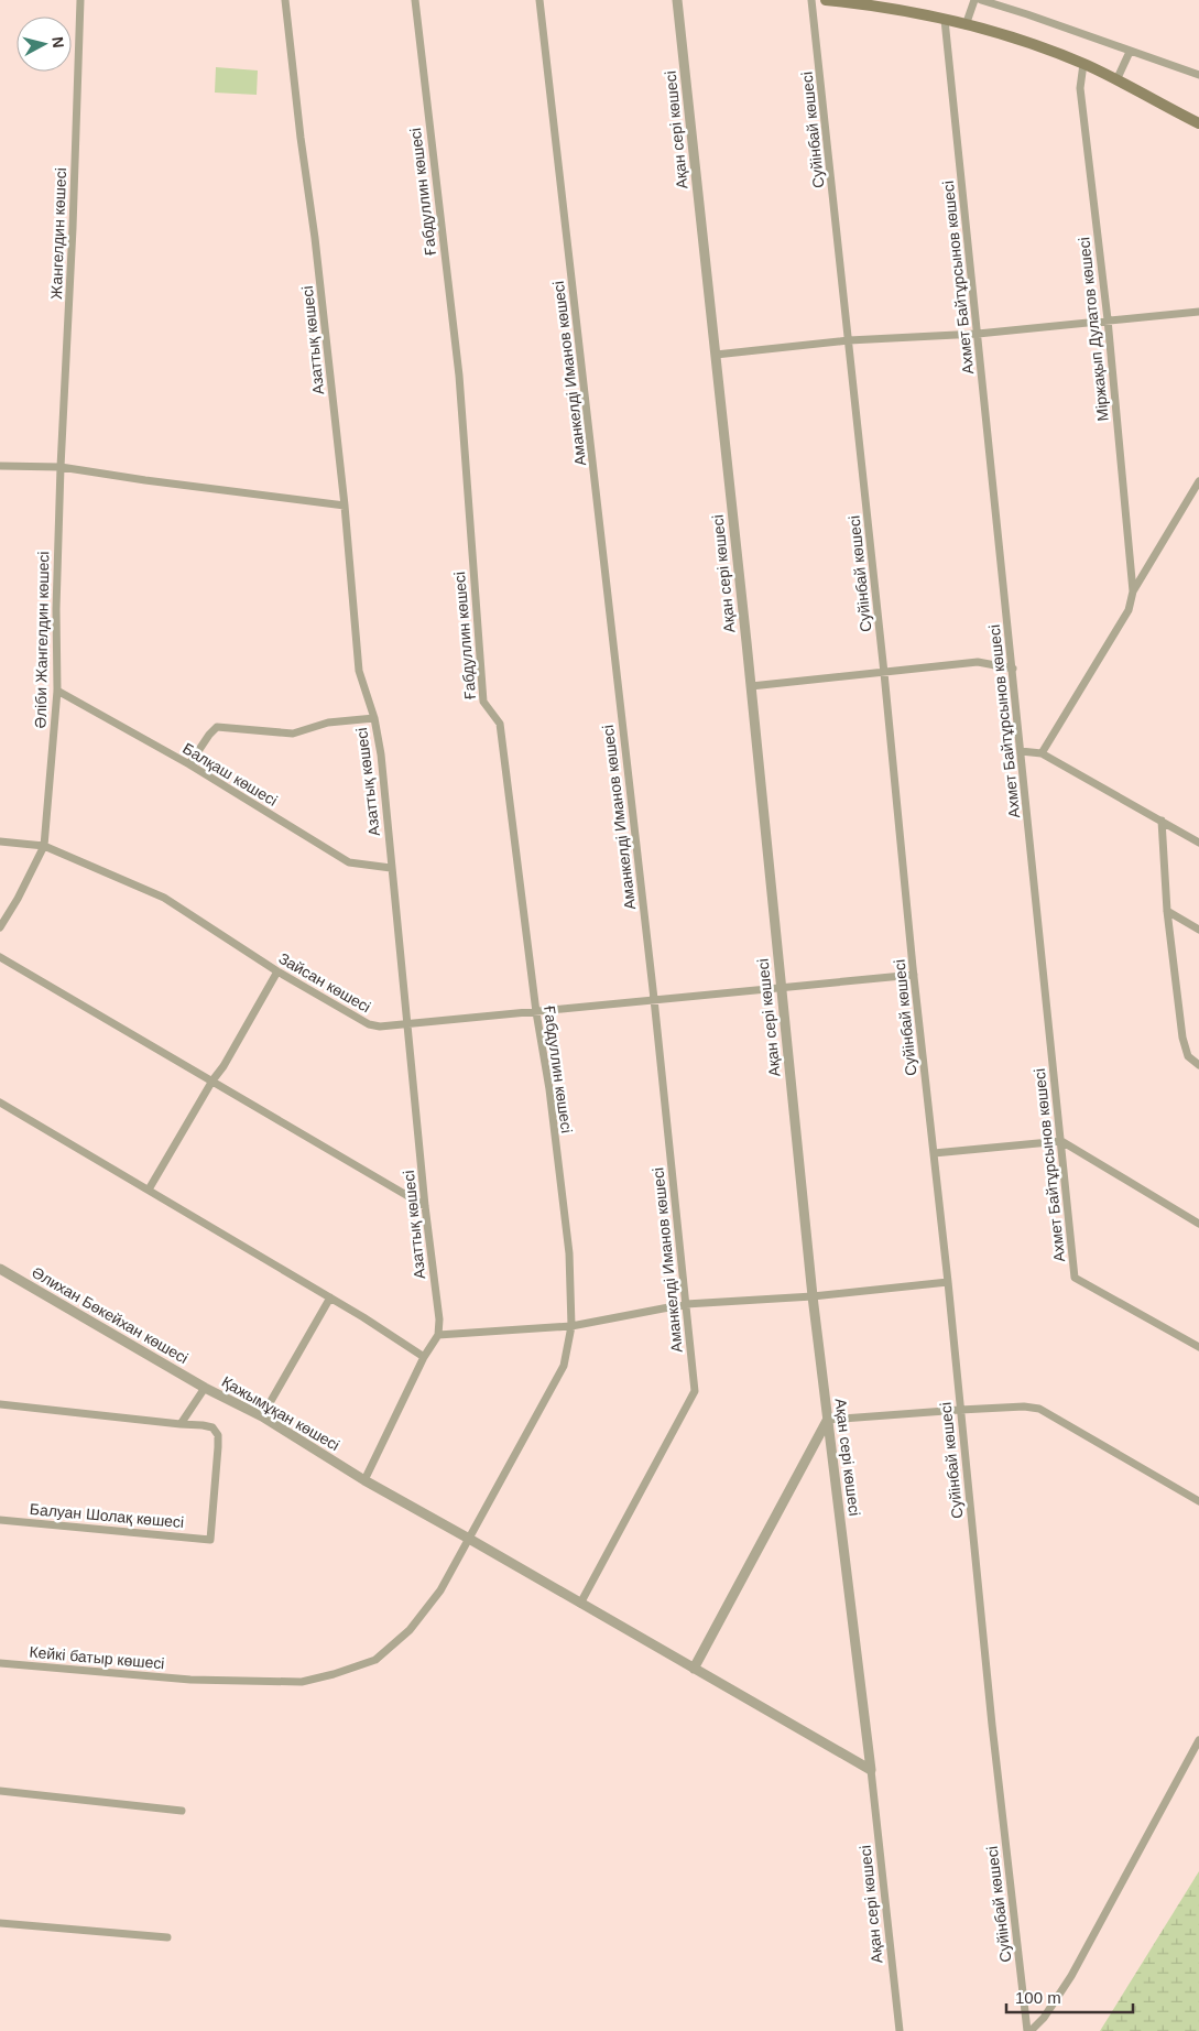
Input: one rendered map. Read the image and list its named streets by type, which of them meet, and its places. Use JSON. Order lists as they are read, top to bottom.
{
  "streets": {
    "street": [
      "Ақан сері көшесі",
      "Суйінбай көшесі",
      "Ғабдуллин көшесі",
      "Жангелдин көшесі",
      "Ахмет Байтұрсынов көшесі",
      "Міржақып Дулатов көшесі",
      "Азаттық көшесі",
      "Аманкелді Иманов көшесі",
      "Әліби Жангелдин көшесі",
      "Балқаш көшесі",
      "Зайсан көшесі",
      "Әлихан Бөкейхан көшесі",
      "Қажымұқан көшесі",
      "Балуан Шолақ көшесі",
      "Кейкі батыр көшесі"
    ]
  },
  "crossings": [
    ["Ақан сері көшесі", "Зайсан көшесі"],
    ["Ақан сері көшесі", "Қажымұқан көшесі"],
    ["Суйінбай көшесі", "Зайсан көшесі"],
    ["Ғабдуллин көшесі", "Зайсан көшесі"],
    ["Ғабдуллин көшесі", "Қажымұқан көшесі"],
    ["Ғабдуллин көшесі", "Кейкі батыр көшесі"],
    ["Жангелдин көшесі", "Әліби Жангелдин көшесі"],
    ["Азаттық көшесі", "Балқаш көшесі"],
    ["Азаттық көшесі", "Зайсан көшесі"],
    ["Аманкелді Иманов көшесі", "Зайсан көшесі"],
    ["Аманкелді Иманов көшесі", "Қажымұқан көшесі"],
    ["Әліби Жангелдин көшесі", "Балқаш көшесі"],
    ["Әліби Жангелдин көшесі", "Зайсан көшесі"],
    ["Әлихан Бөкейхан көшесі", "Қажымұқан көшесі"],
    ["Қажымұқан көшесі", "Балуан Шолақ көшесі"],
    ["Қажымұқан көшесі", "Кейкі батыр көшесі"]
  ],
  "scale_bar": "100 m",
  "north": "right"
}
